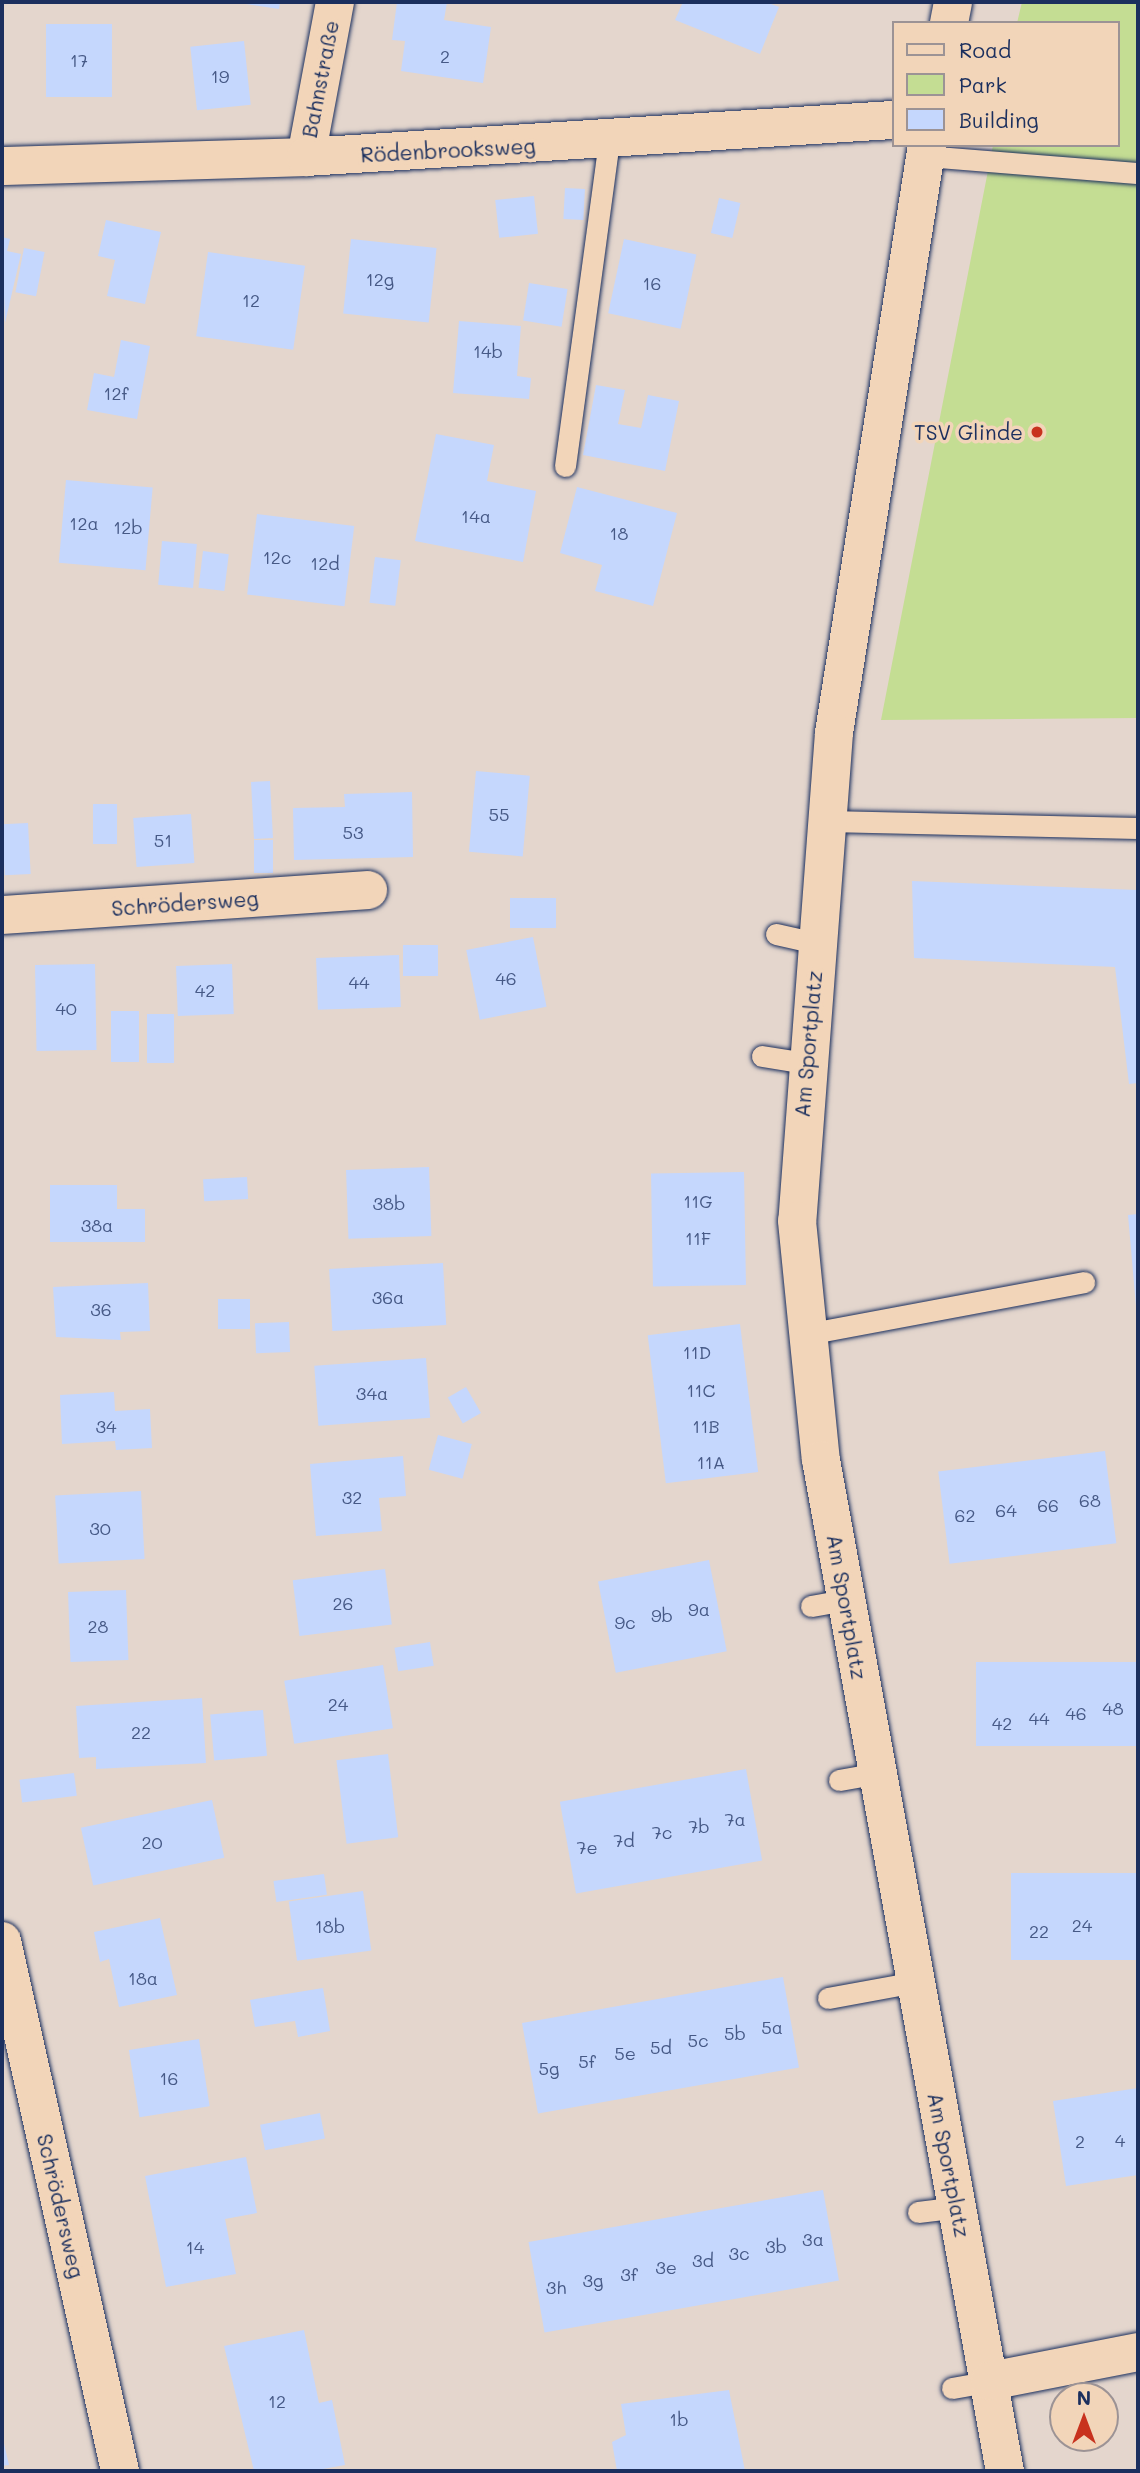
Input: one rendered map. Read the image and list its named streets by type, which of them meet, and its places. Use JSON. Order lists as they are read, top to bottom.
{
  "streets": {
    "street": [
      "Bahnstraße",
      "Rödenbrooksweg",
      "Schrödersweg",
      "Am Sportplatz"
    ]
  },
  "crossings": [
    ["Bahnstraße", "Rödenbrooksweg"]
  ],
  "places": ["TSV Glinde"],
  "house_numbers": [
    "2",
    "17",
    "19",
    "12g",
    "16",
    "12",
    "14b",
    "12f",
    "14a",
    "12a",
    "12b",
    "18",
    "12c",
    "12d",
    "55",
    "53",
    "51",
    "46",
    "44",
    "42",
    "40",
    "11G",
    "38b",
    "38a",
    "11F",
    "36a",
    "36",
    "11D",
    "11C",
    "34a",
    "34",
    "11B",
    "11A",
    "32",
    "68",
    "66",
    "64",
    "62",
    "30",
    "26",
    "9a",
    "9b",
    "9c",
    "28",
    "24",
    "48",
    "46",
    "44",
    "42",
    "22",
    "7a",
    "7b",
    "7c",
    "7d",
    "20",
    "7e",
    "24",
    "18b",
    "22",
    "18a",
    "5a",
    "5b",
    "5c",
    "5d",
    "5e",
    "5f",
    "5g",
    "16",
    "4",
    "2",
    "3a",
    "3b",
    "14",
    "3c",
    "3d",
    "3e",
    "3f",
    "3g",
    "3h",
    "12",
    "1b"
  ],
  "legend": ["Road", "Park", "Building"],
  "north": "top"
}
